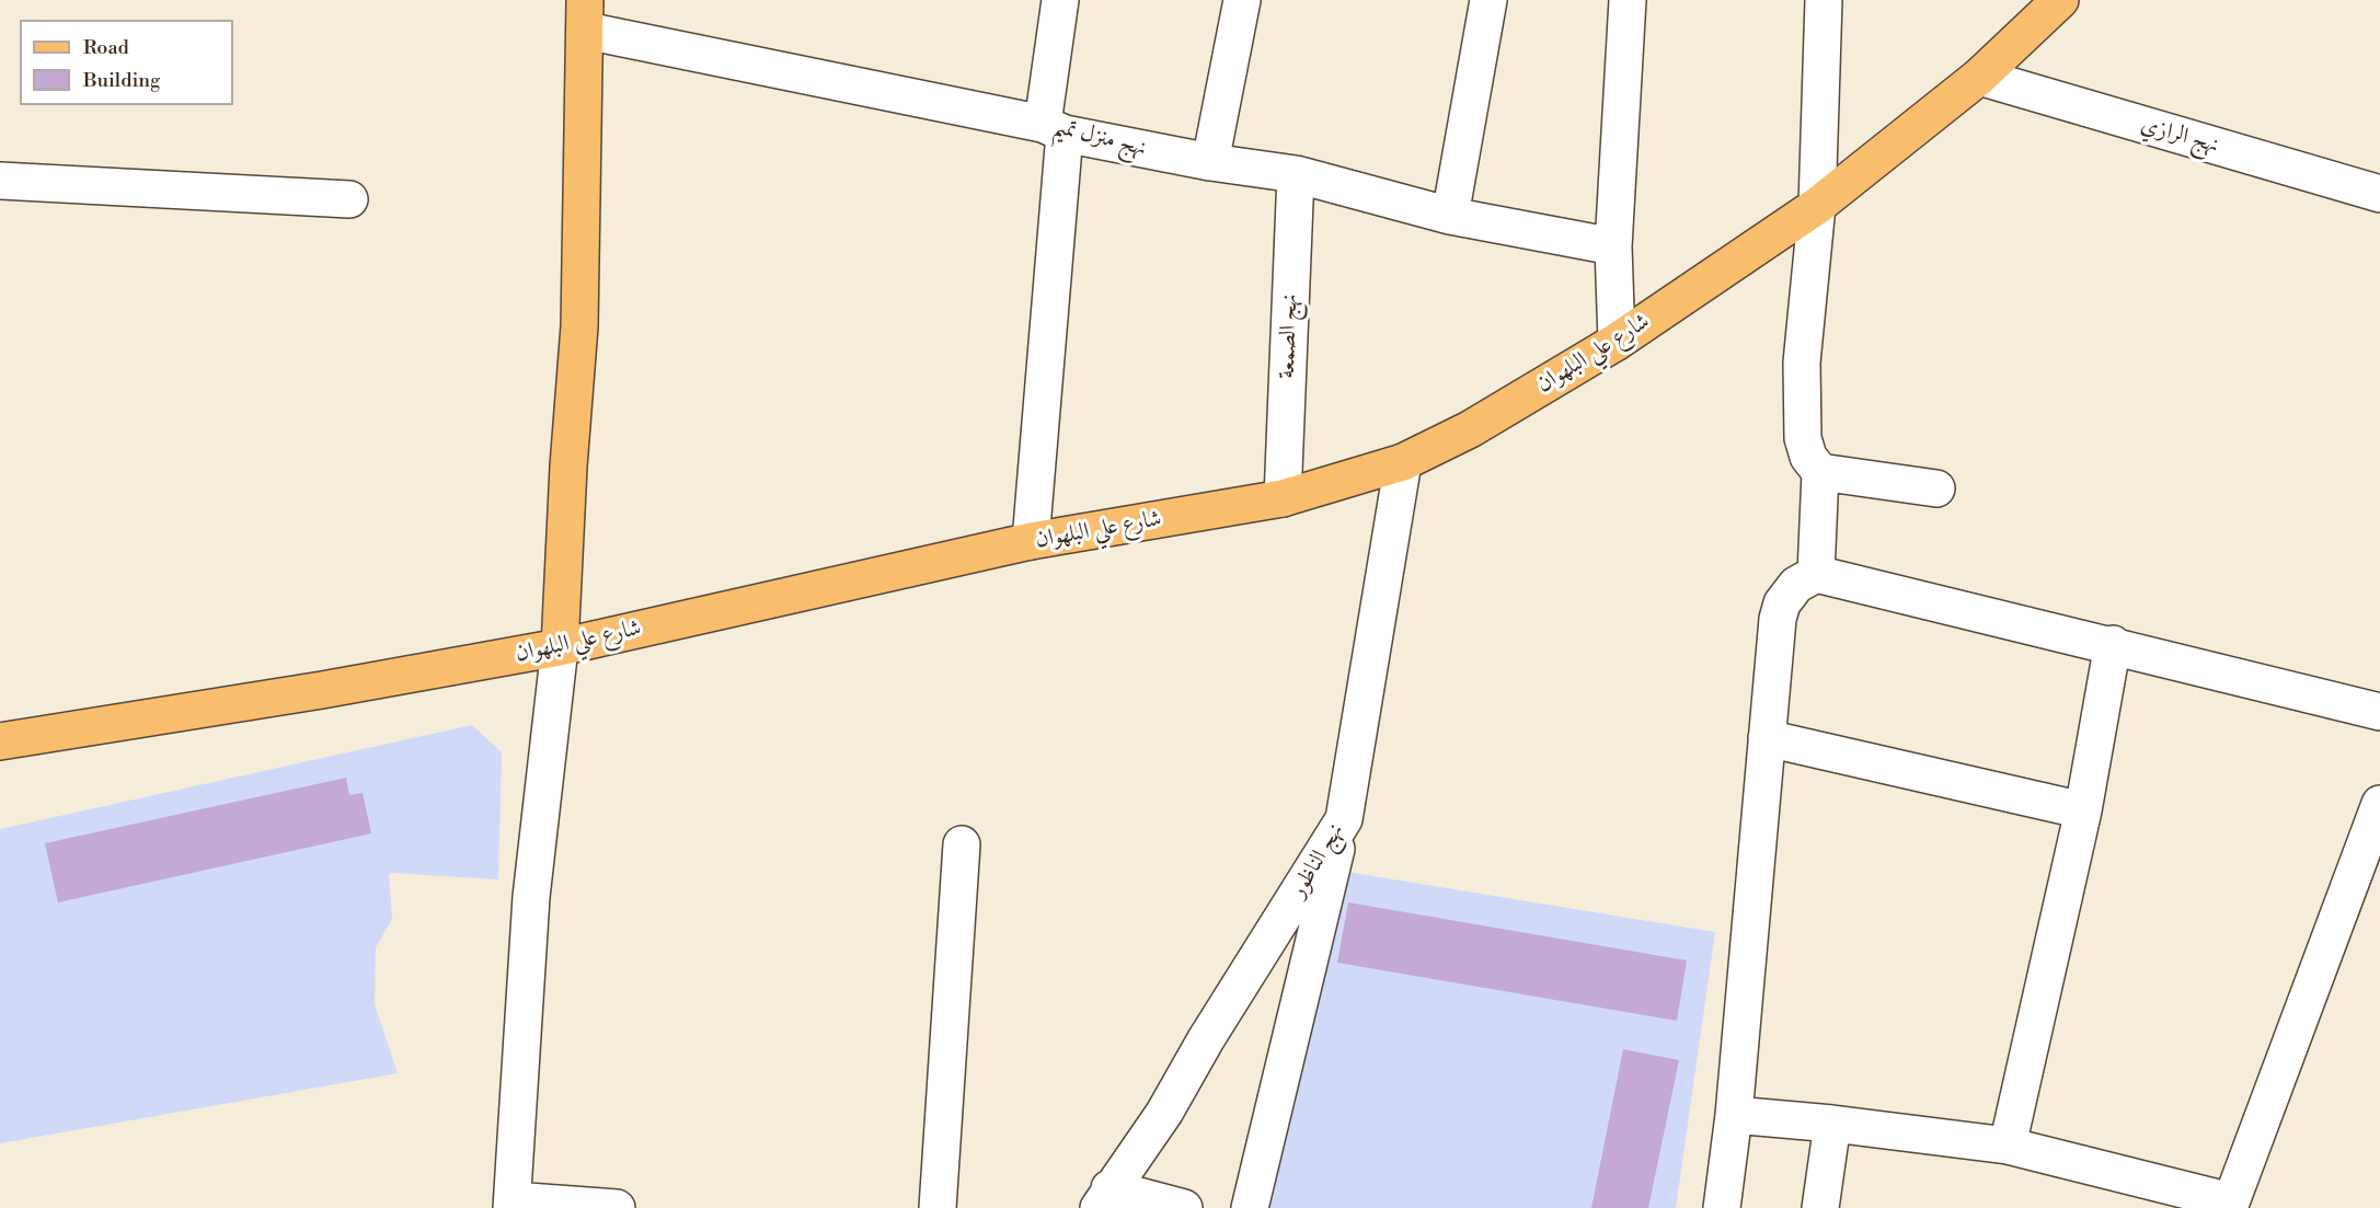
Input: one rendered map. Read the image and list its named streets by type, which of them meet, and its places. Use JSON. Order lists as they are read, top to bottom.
{
  "streets": {
    "main road": ["شارع علي البلهوان"],
    "street": [
      "نهج الرازي",
      "نهج منزل تميم",
      "نهج الصمعة",
      "نهج الناظور"
    ]
  },
  "crossings": [
    ["نهج الرازي", "شارع علي البلهوان"],
    ["نهج منزل تميم", "نهج الصمعة"],
    ["نهج الصمعة", "شارع علي البلهوان"],
    ["شارع علي البلهوان", "نهج الناظور"]
  ],
  "legend": ["Road", "Building"]
}
